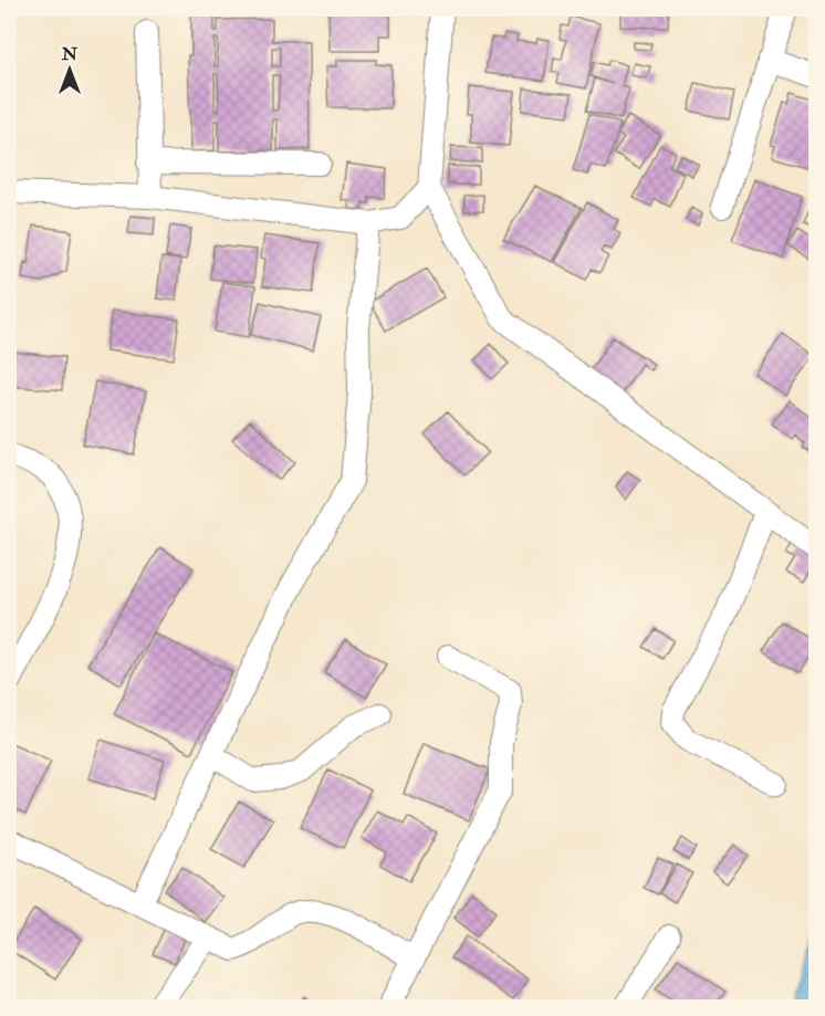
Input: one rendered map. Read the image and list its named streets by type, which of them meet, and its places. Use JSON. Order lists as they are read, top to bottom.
{
  "north": "top"
}
